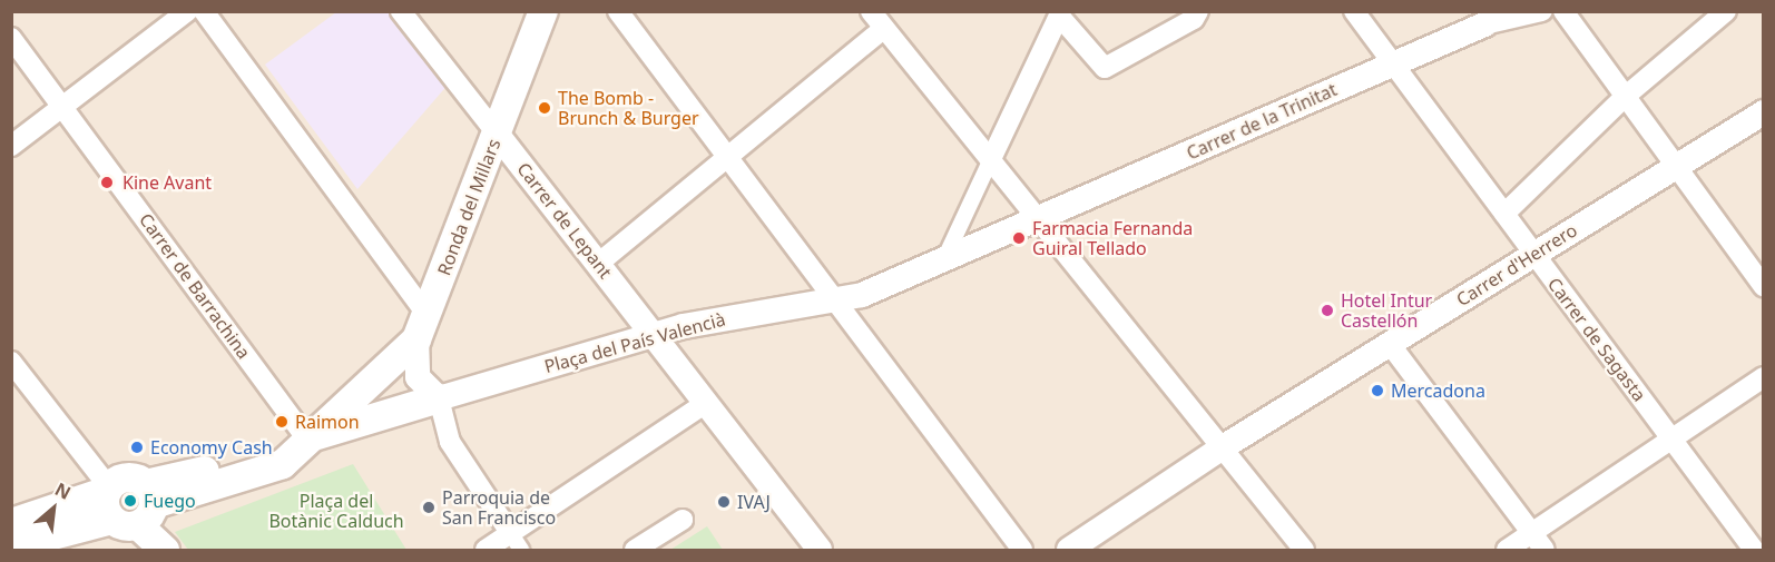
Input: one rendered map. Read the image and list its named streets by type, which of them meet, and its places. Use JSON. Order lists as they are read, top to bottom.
{
  "streets": {
    "main road": ["Ronda del Millars"],
    "street": [
      "Carrer de la Trinitat",
      "Carrer de Lepant",
      "Carrer d'Herrero",
      "Carrer de Barrachina",
      "Carrer de Sagasta",
      "Plaça del País Valencià"
    ]
  },
  "crossings": [
    ["Carrer de la Trinitat", "Carrer de Sagasta"],
    ["Carrer de la Trinitat", "Plaça del País Valencià"],
    ["Ronda del Millars", "Carrer de Lepant"],
    ["Ronda del Millars", "Plaça del País Valencià"],
    ["Carrer de Lepant", "Plaça del País Valencià"],
    ["Carrer d'Herrero", "Carrer de Sagasta"]
  ],
  "parks": ["Plaça del Botànic Calduch"],
  "places": [
    "The Bomb - Brunch & Burger",
    "Kine Avant",
    "Farmacia Fernanda Guiral Tellado",
    "Hotel Intur Castellón",
    "Mercadona",
    "Raimon",
    "Economy Cash",
    "Fuego",
    "IVAJ",
    "Parroquia de San Francisco"
  ],
  "north": "top right"
}
